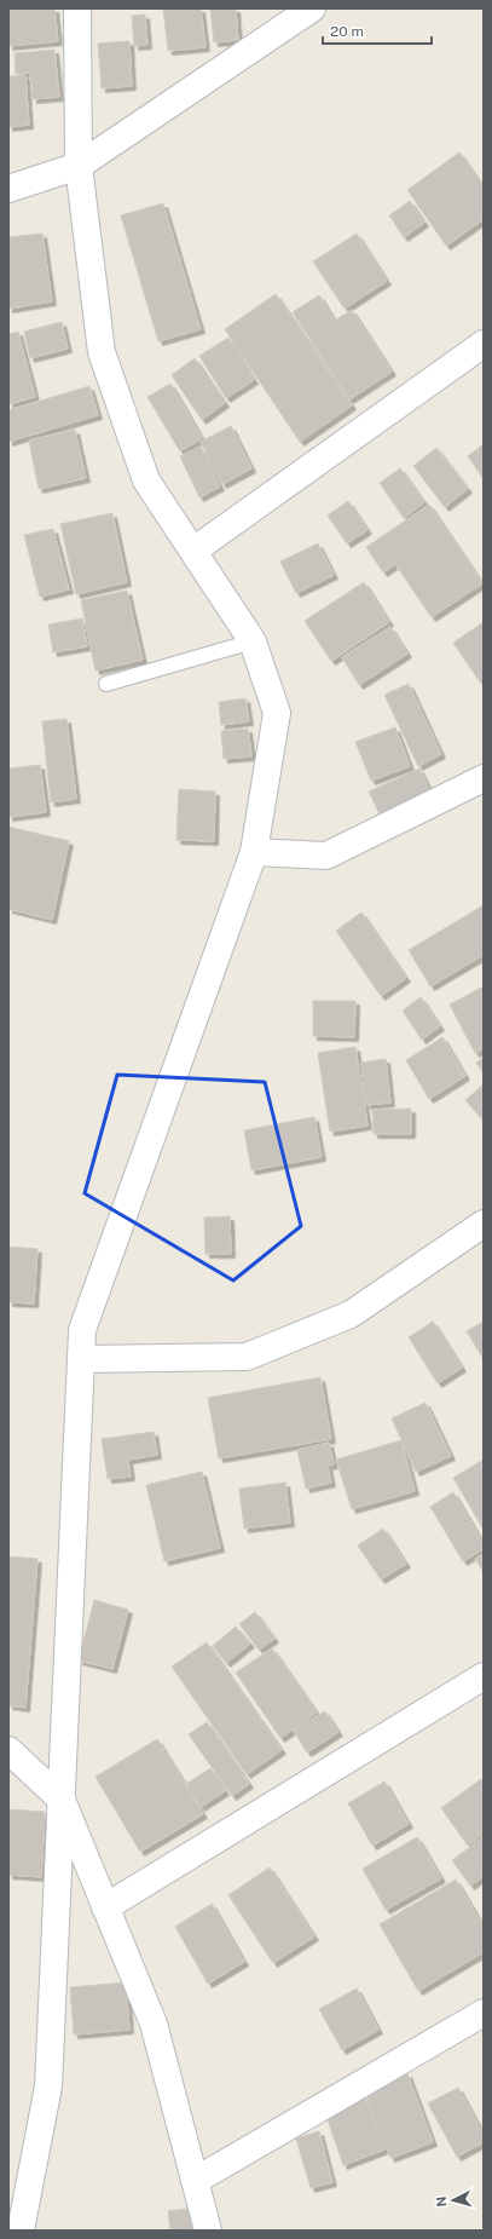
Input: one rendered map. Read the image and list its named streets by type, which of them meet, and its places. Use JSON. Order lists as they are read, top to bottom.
{
  "scale_bar": "20 m",
  "north": "left"
}
